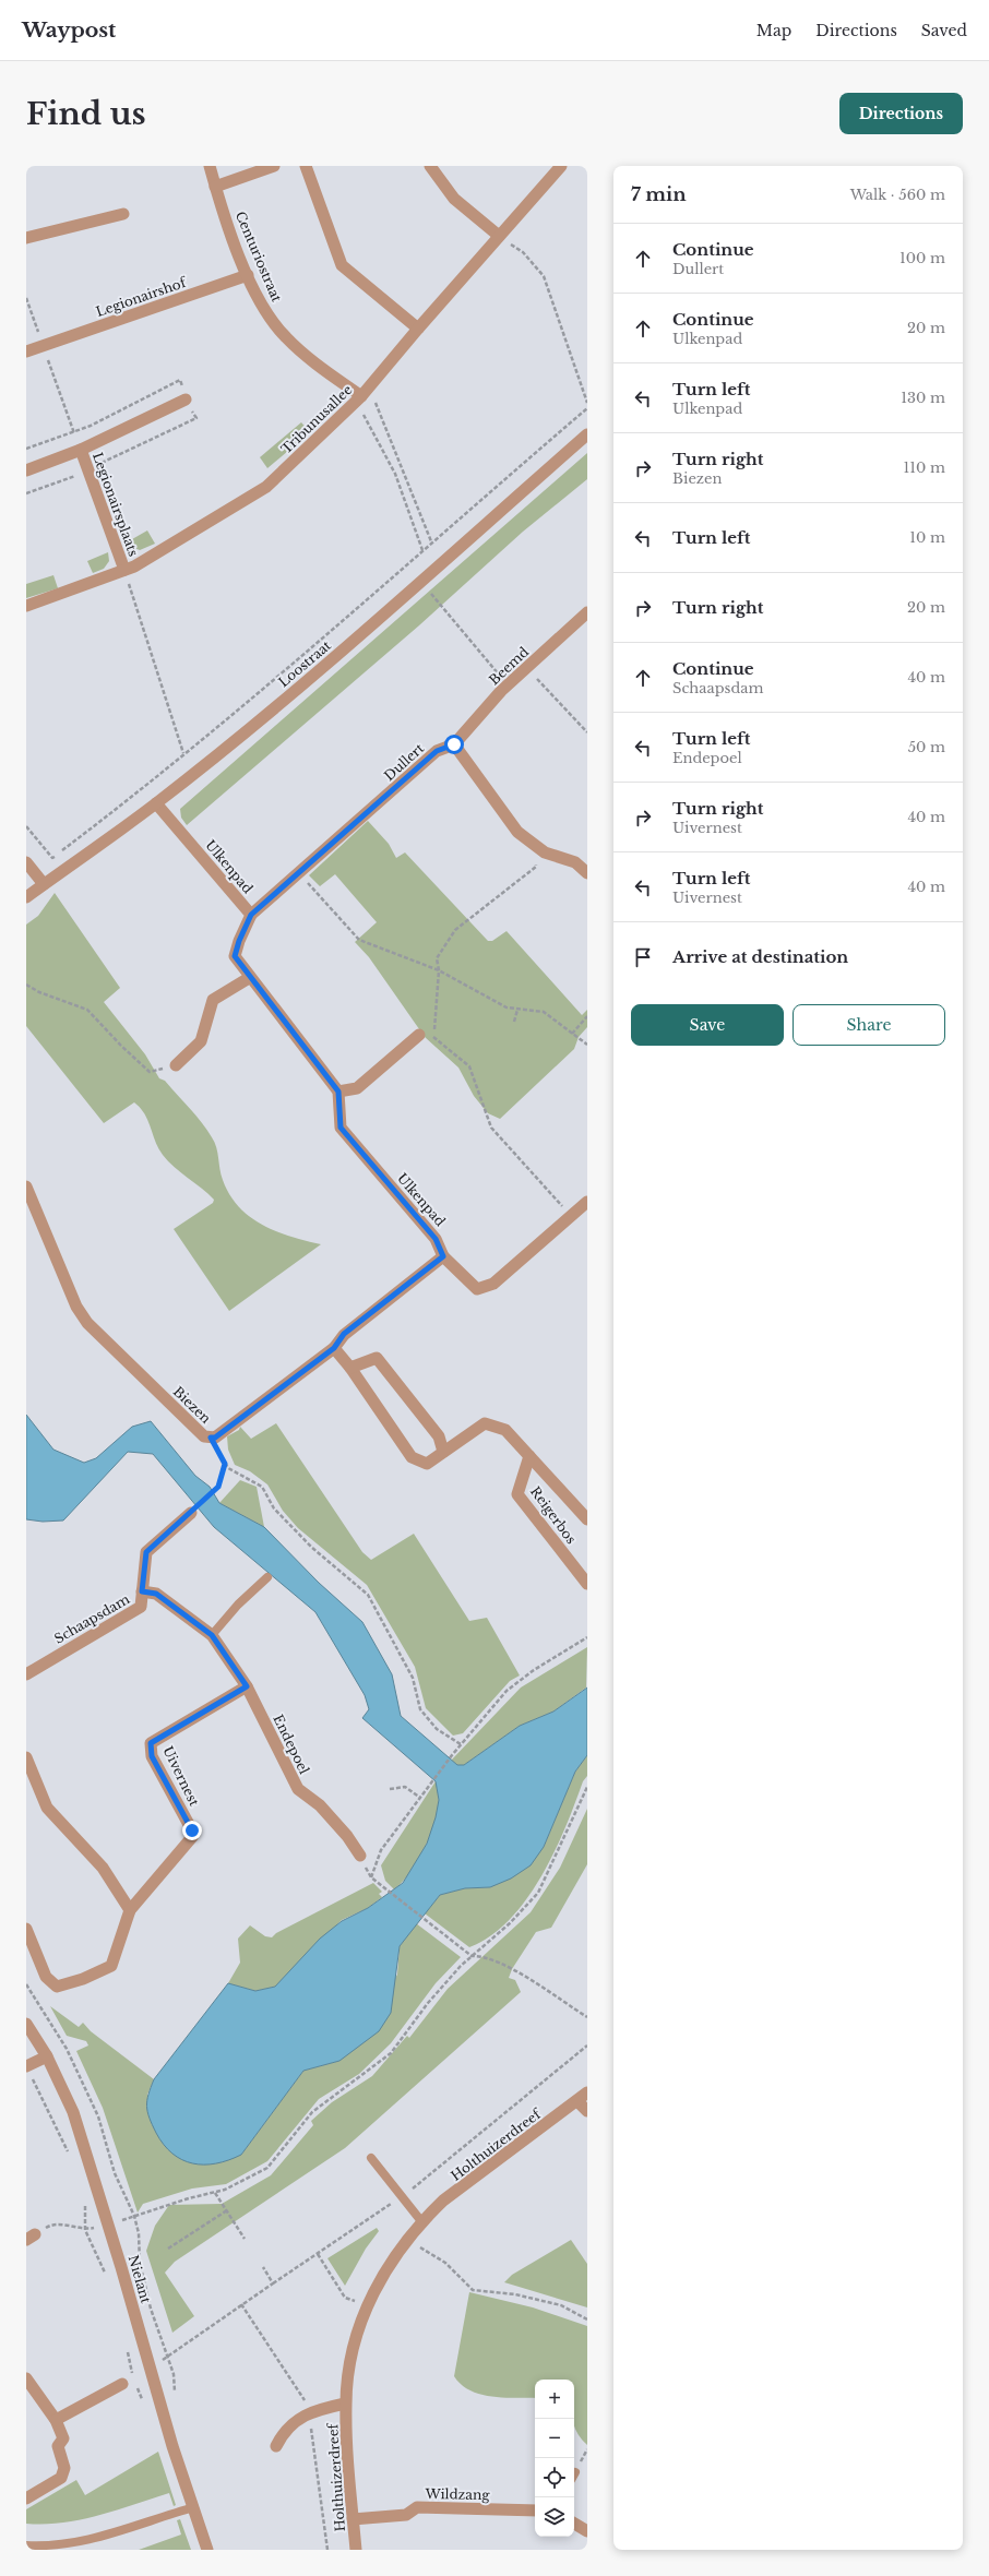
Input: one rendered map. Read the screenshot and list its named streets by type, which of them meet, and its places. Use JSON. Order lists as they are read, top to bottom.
{
  "streets": {
    "street": [
      "Centuriostraat",
      "Legionairshof",
      "Tribunusallee",
      "Legionairsplaats",
      "Loostraat",
      "Beemd",
      "Dullert",
      "Ulkenpad",
      "Biezen",
      "Reigerbos",
      "Schaapsdam",
      "Endepoel",
      "Uivernest",
      "Holthuizerdreef",
      "Nielant",
      "Wildzang"
    ]
  },
  "crossings": [
    ["Centuriostraat", "Legionairshof"],
    ["Centuriostraat", "Tribunusallee"],
    ["Tribunusallee", "Legionairsplaats"],
    ["Loostraat", "Ulkenpad"],
    ["Beemd", "Dullert"],
    ["Dullert", "Ulkenpad"],
    ["Ulkenpad", "Biezen"],
    ["Biezen", "Reigerbos"],
    ["Schaapsdam", "Endepoel"],
    ["Endepoel", "Uivernest"],
    ["Holthuizerdreef", "Wildzang"]
  ],
  "page": {
    "header": "Waypost",
    "nav": ["Map", "Directions", "Saved"],
    "buttons": [
      "Directions",
      ["Save", "Share"]
    ],
    "title": "Find us",
    "heading": ["7 min", "Walk · 560 m"],
    "list": [
      ["Continue", "Dullert", "100 m"],
      ["Continue", "Ulkenpad", "20 m"],
      ["Turn left", "Ulkenpad", "130 m"],
      ["Turn right", "Biezen", "110 m"],
      ["Turn left", "10 m"],
      ["Turn right", "20 m"],
      ["Continue", "Schaapsdam", "40 m"],
      ["Turn left", "Endepoel", "50 m"],
      ["Turn right", "Uivernest", "40 m"],
      ["Turn left", "Uivernest", "40 m"],
      "Arrive at destination"
    ],
    "map_buttons": ["+", "−"]
  }
}
